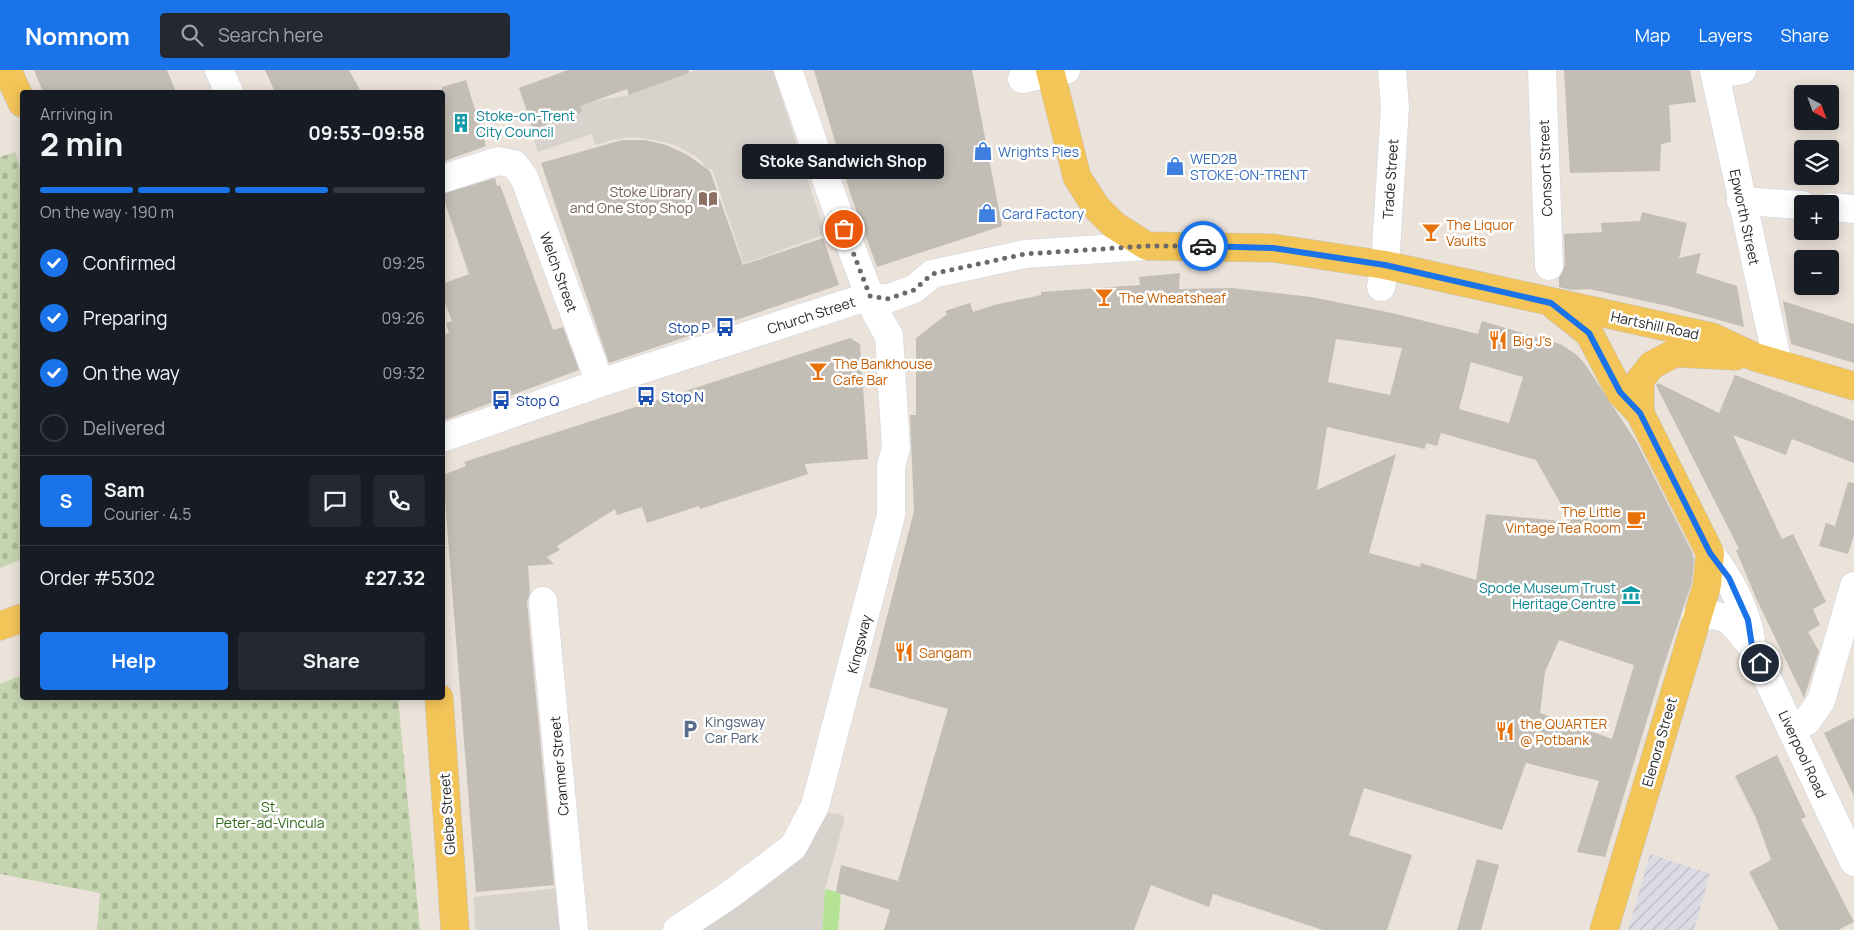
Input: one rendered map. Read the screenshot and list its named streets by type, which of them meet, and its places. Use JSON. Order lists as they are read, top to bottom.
{
  "streets": {
    "main road": [
      "Church Street",
      "Hartshill Road",
      "Elenora Street",
      "Liverpool Road",
      "Glebe Street"
    ],
    "street": [
      "Consort Street",
      "Trade Street",
      "Epworth Street",
      "Welch Street",
      "Kingsway",
      "Cranmer Street"
    ]
  },
  "crossings": [
    ["Trade Street", "Church Street"],
    ["Epworth Street", "Hartshill Road"],
    ["Welch Street", "Church Street"],
    ["Church Street", "Hartshill Road"],
    ["Church Street", "Kingsway"],
    ["Church Street", "Liverpool Road"],
    ["Hartshill Road", "Liverpool Road"],
    ["Elenora Street", "Liverpool Road"]
  ],
  "parks": ["St. Peter-ad-Vincula"],
  "places": {
    "building": ["Stoke-on-Trent City Council"],
    "shop": ["Wrights Pies", "WED2B STOKE-ON-TRENT", "Card Factory"],
    "library": ["Stoke Library and One Stop Shop"],
    "other": ["Stoke Sandwich Shop"],
    "bar": ["The Liquor Vaults", "The Wheatsheaf", "The Bankhouse Cafe Bar"],
    "bus stop": ["Stop P", "Stop N", "Stop Q"],
    "restaurant": ["Big J's", "Sangam", "the QUARTER @ Potbank"],
    "cafe": ["The Little Vintage Tea Room"],
    "museum": ["Spode Museum Trust Heritage Centre"],
    "parking": ["Kingsway Car Park"]
  },
  "north": "bottom right",
  "page": {
    "header": "Nomnom",
    "search": "Search here",
    "nav": ["Map", "Layers", "Share"],
    "map_buttons": ["+", "−"],
    "heading": ["2 min", "Arriving in", "09:53–09:58"],
    "panel": [
      "Sam",
      "Courier · 4.5",
      "Order #5302",
      "£27.32"
    ],
    "bubble": "Stoke Sandwich Shop",
    "bar": "On the way · 190 m",
    "list": [
      ["Confirmed", "09:25"],
      ["Preparing", "09:26"],
      ["On the way", "09:32"],
      "Delivered"
    ],
    "round": "S",
    "buttons": ["Help", "Share"]
  }
}
